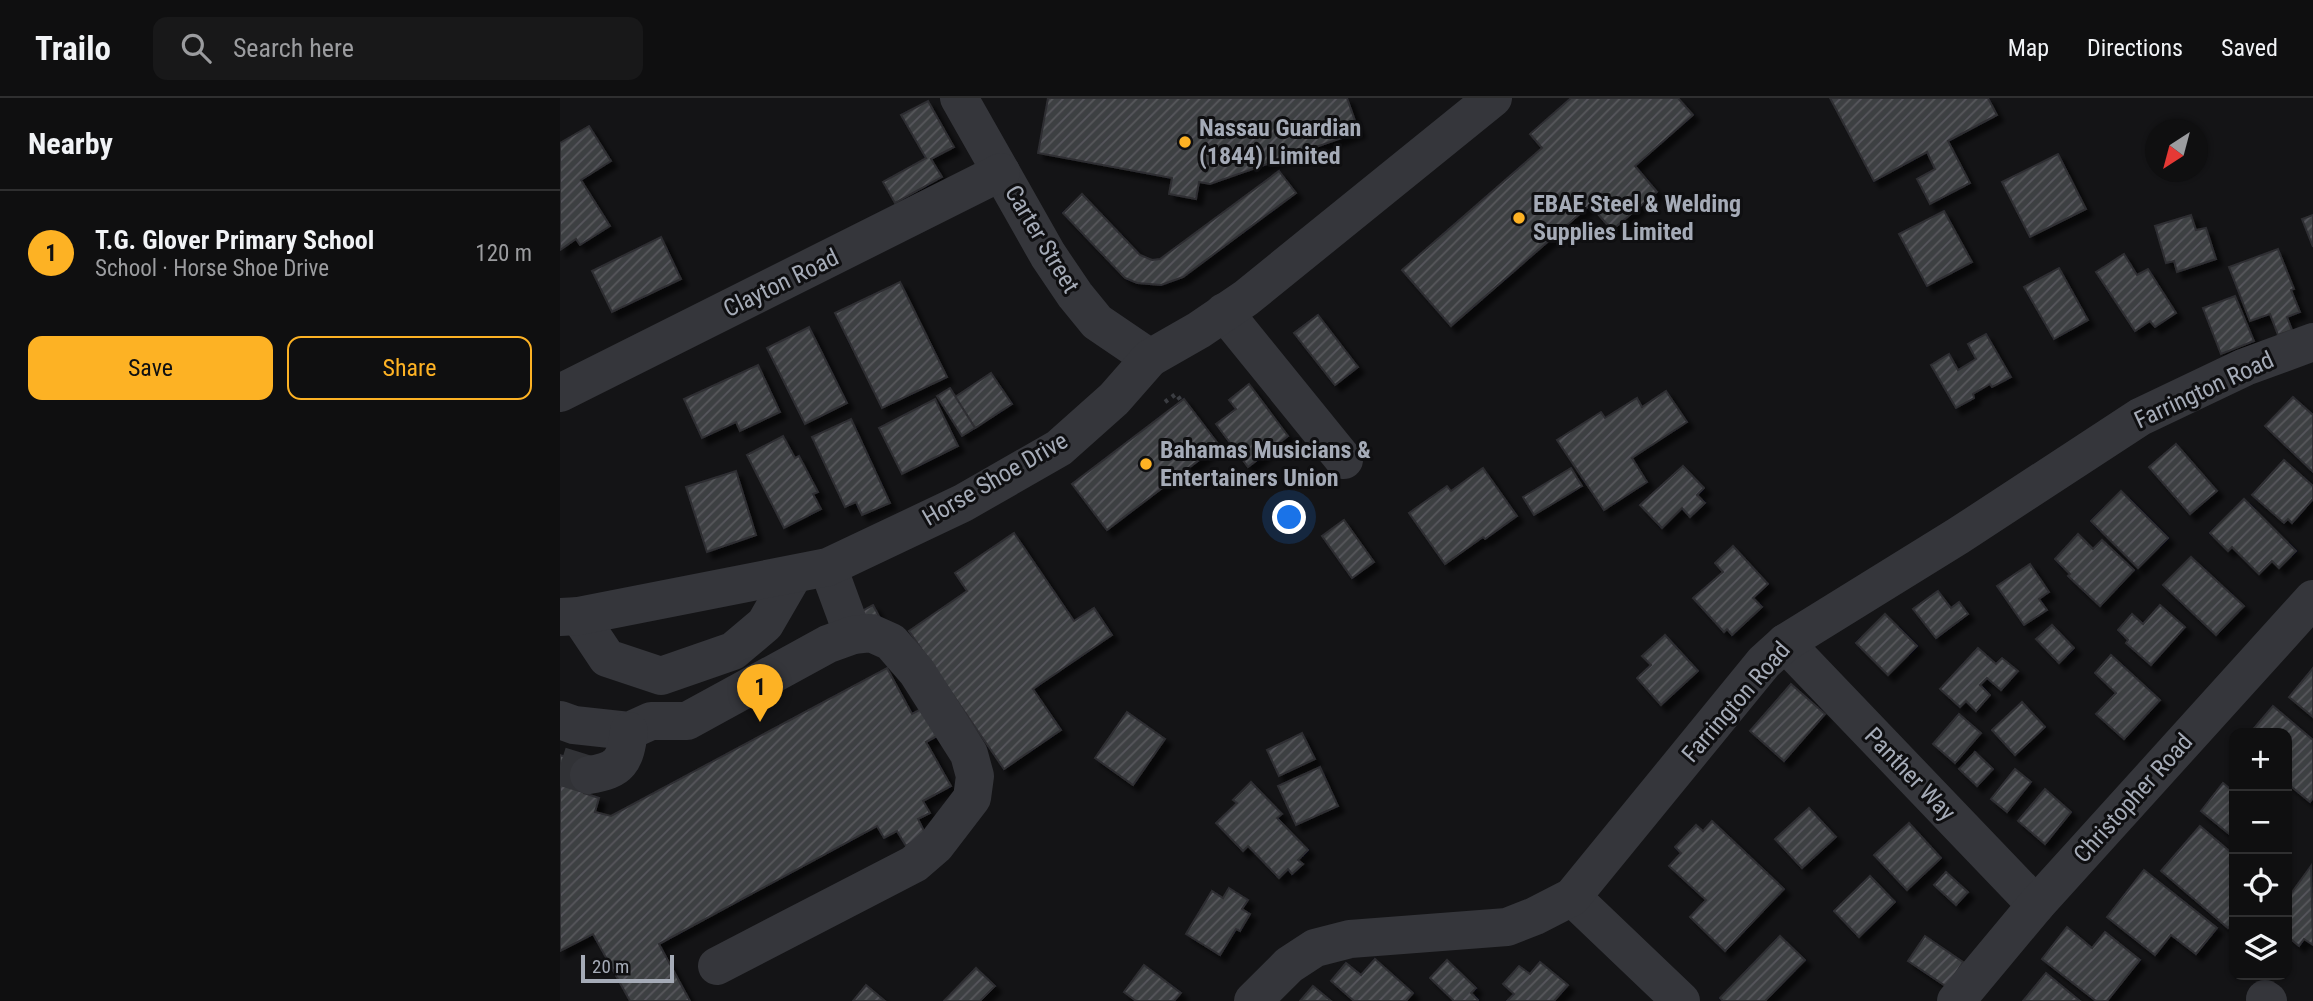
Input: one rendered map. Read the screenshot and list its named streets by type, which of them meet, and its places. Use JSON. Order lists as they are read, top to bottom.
{
  "streets": {
    "street": [
      "Carter Street",
      "Clayton Road",
      "Farrington Road",
      "Horse Shoe Drive",
      "Panther Way",
      "Christopher Road"
    ]
  },
  "crossings": [
    ["Carter Street", "Clayton Road"],
    ["Carter Street", "Horse Shoe Drive"],
    ["Farrington Road", "Panther Way"],
    ["Panther Way", "Christopher Road"]
  ],
  "places": ["Nassau Guardian (1844) Limited", "EBAE Steel & Welding Supplies Limited", "Bahamas Musicians & Entertainers Union"],
  "scale_bar": "20 m",
  "north": "bottom left",
  "page": {
    "header": "Trailo",
    "search": "Search here",
    "nav": ["Map", "Directions", "Saved"],
    "heading": "Nearby",
    "list": [
      {
        "mark": "1",
        "name": "T.G. Glover Primary School",
        "note": "School · Horse Shoe Drive",
        "value": "120 m"
      }
    ],
    "buttons": ["Save", "Share"],
    "pins": "1",
    "map_buttons": ["+", "−"],
    "scale": "20 m"
  }
}
